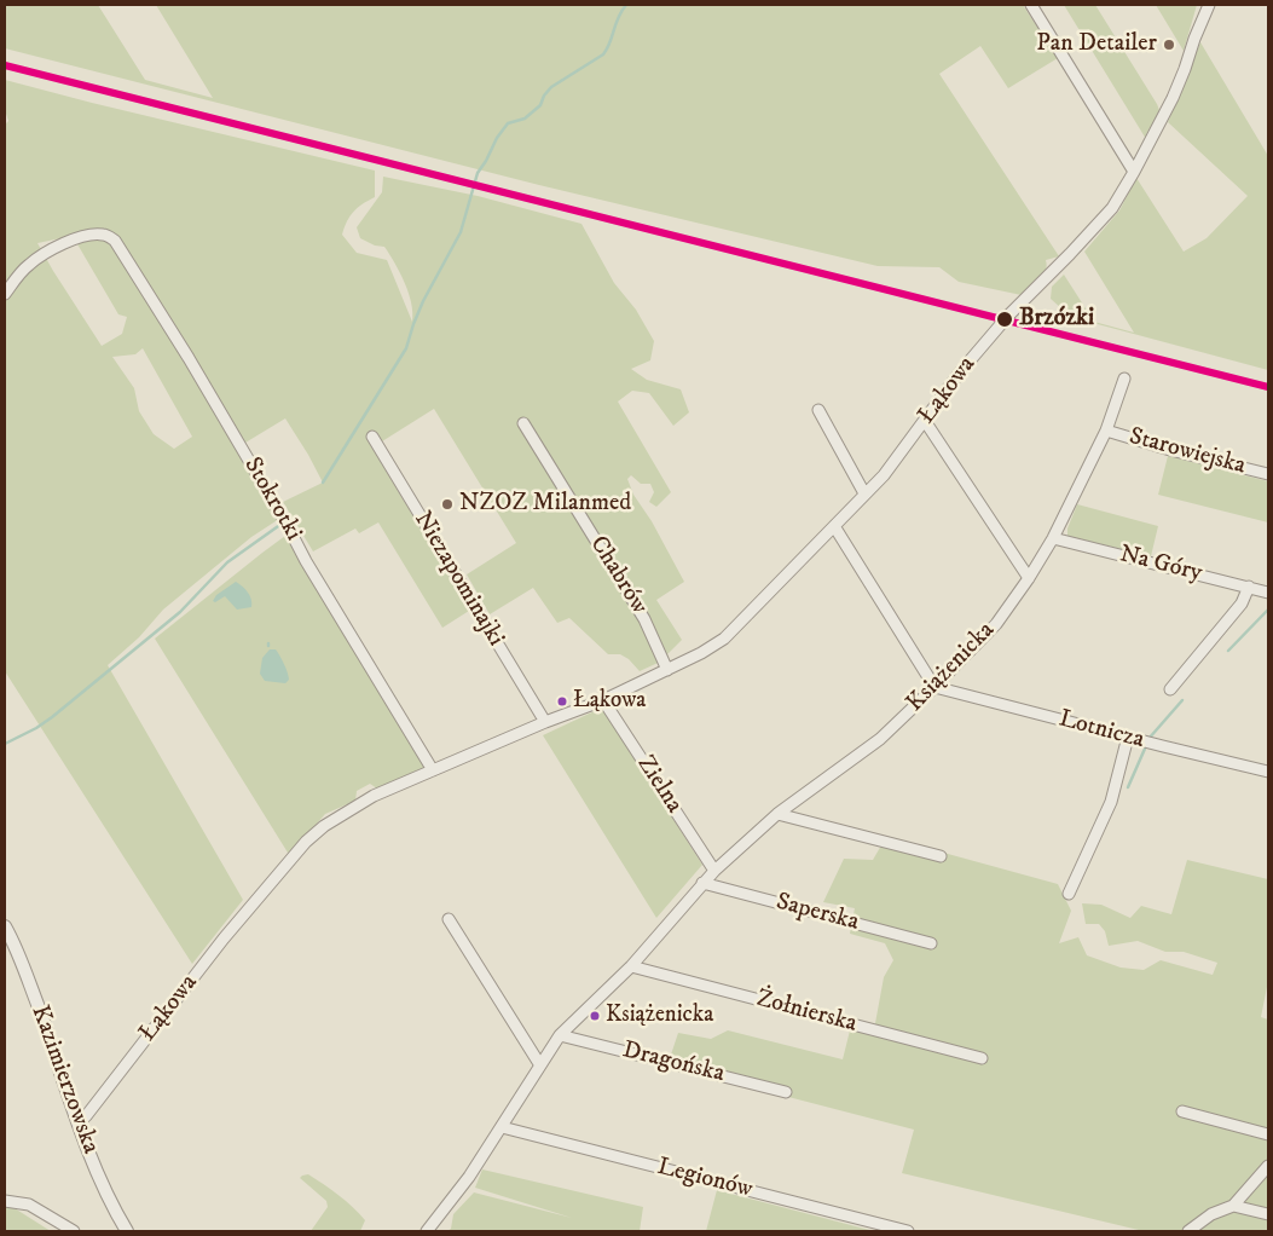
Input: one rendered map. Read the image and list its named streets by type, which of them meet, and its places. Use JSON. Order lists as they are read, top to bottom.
{
  "streets": {
    "street": [
      "Łąkowa",
      "Starowiejska",
      "Stokrotki",
      "Na Góry",
      "Chabrów",
      "Niezapominajki",
      "Książenicka",
      "Lotnicza",
      "Zielna",
      "Saperska",
      "Żołnierska",
      "Dragońska",
      "Kazimierzowska",
      "Legionów"
    ]
  },
  "crossings": [
    ["Łąkowa", "Stokrotki"],
    ["Łąkowa", "Chabrów"],
    ["Łąkowa", "Niezapominajki"],
    ["Łąkowa", "Zielna"],
    ["Łąkowa", "Kazimierzowska"],
    ["Starowiejska", "Książenicka"],
    ["Na Góry", "Książenicka"],
    ["Książenicka", "Lotnicza"],
    ["Książenicka", "Zielna"],
    ["Książenicka", "Saperska"],
    ["Książenicka", "Żołnierska"],
    ["Książenicka", "Dragońska"],
    ["Książenicka", "Legionów"]
  ],
  "places": [
    "Pan Detailer",
    "Brzózki",
    "NZOZ Milanmed",
    "Łąkowa",
    "Książenicka"
  ]
}
